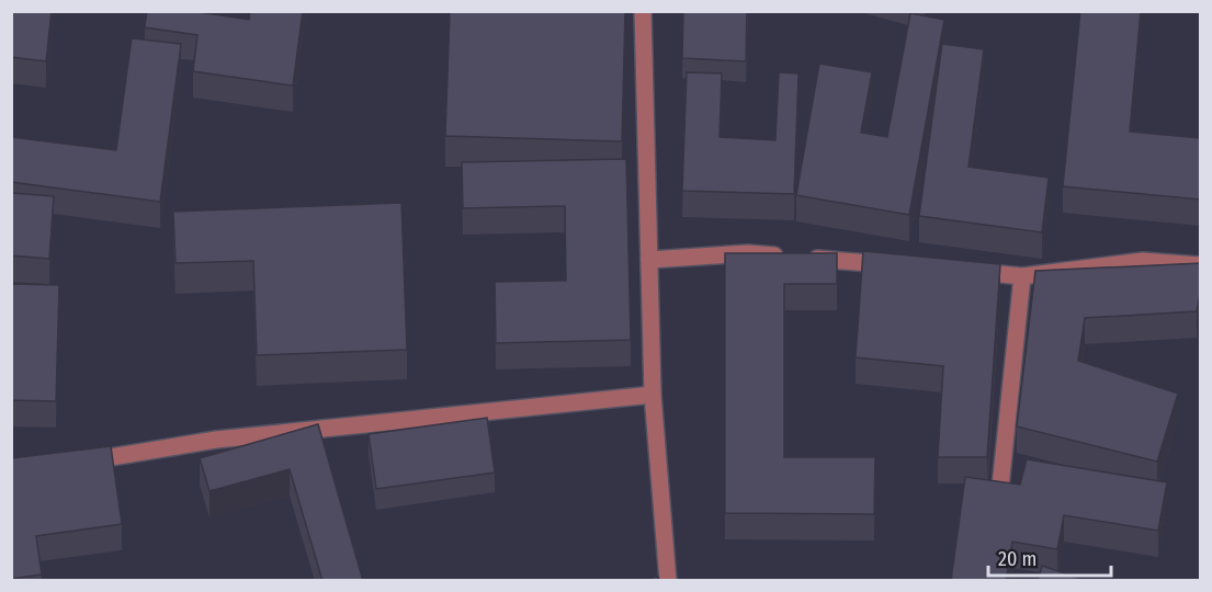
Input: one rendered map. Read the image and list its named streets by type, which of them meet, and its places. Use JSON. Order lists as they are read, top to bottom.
{
  "scale_bar": "20 m"
}
